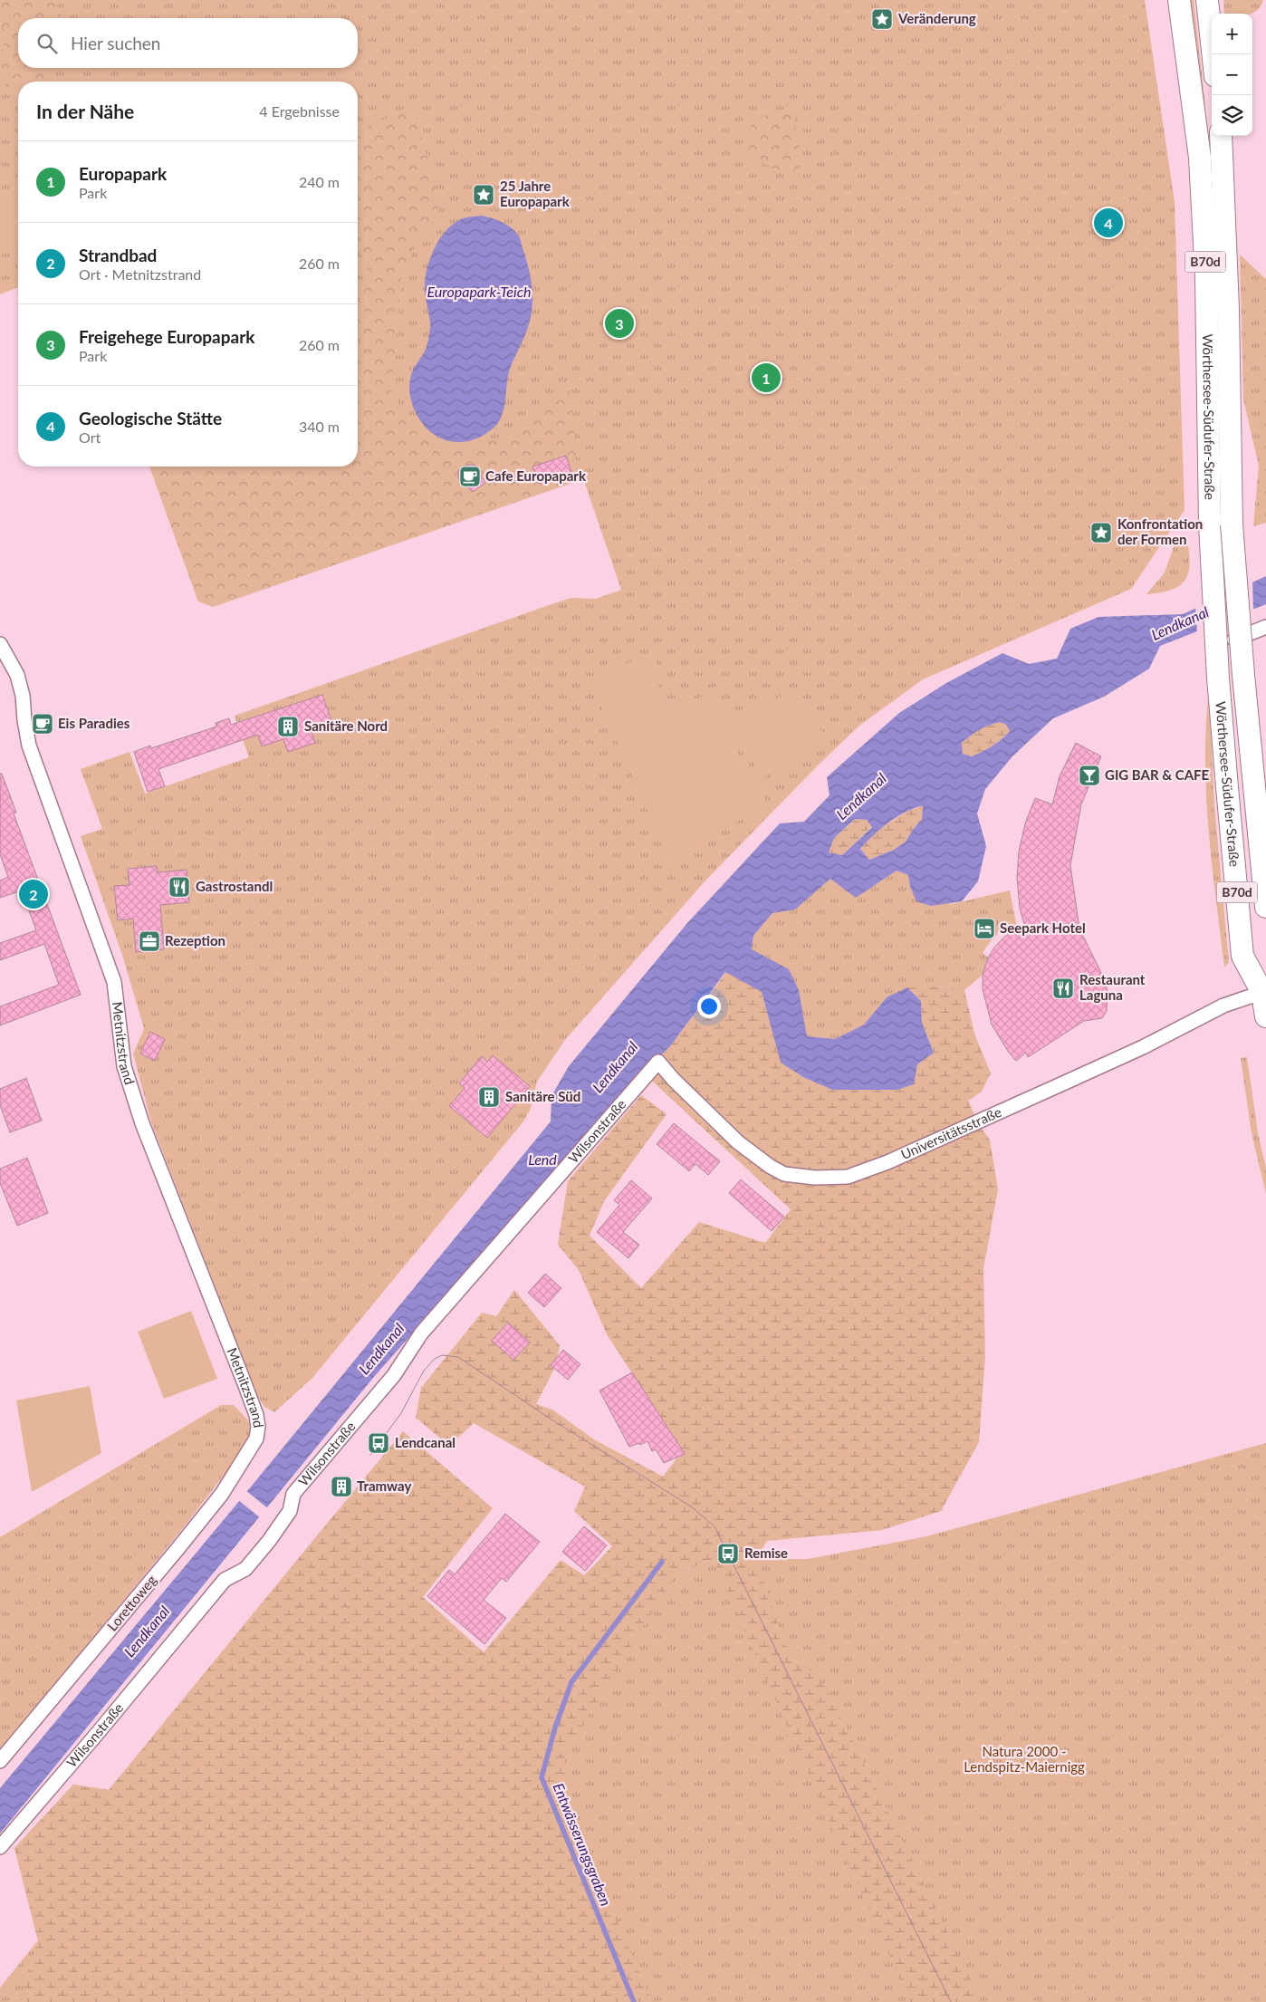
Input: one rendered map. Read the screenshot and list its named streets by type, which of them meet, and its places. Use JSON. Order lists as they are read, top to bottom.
{
  "streets": {
    "main road": ["B70d", "Wörthersee-Südufer-Straße"],
    "street": [
      "Metnitzstrand",
      "Wilsonstraße",
      "Universitätsstraße",
      "Lorettoweg"
    ]
  },
  "crossings": [
    ["Wörthersee-Südufer-Straße", "Universitätsstraße"],
    ["Metnitzstrand", "Lorettoweg"],
    ["Wilsonstraße", "Universitätsstraße"]
  ],
  "water": [
    "Europapark-Teich",
    "Lendkanal",
    "Lend",
    "Entwässerungsgraben"
  ],
  "parks": ["Natura 2000 - Lendspitz-Maiernigg"],
  "places": {
    "place": ["Veränderung", "25 Jahre Europapark", "Konfrontation der Formen"],
    "cafe": ["Cafe Europapark", "Eis Paradies"],
    "building": ["Sanitäre Nord", "Sanitäre Süd", "Tramway"],
    "bar": ["GIG BAR & CAFE"],
    "restaurant": ["Gastrostandl", "Restaurant Laguna"],
    "hotel": ["Seepark Hotel"],
    "office": ["Rezeption"],
    "bus stop": ["Lendcanal", "Remise"]
  },
  "page": {
    "map_buttons": ["+", "−"],
    "search": "Hier suchen",
    "heading": ["In der Nähe", "4 Ergebnisse"],
    "list": [
      {
        "mark": "1",
        "name": "Europapark",
        "note": "Park",
        "value": "240 m"
      },
      {
        "mark": "2",
        "name": "Strandbad",
        "note": "Ort · Metnitzstrand",
        "value": "260 m"
      },
      {
        "mark": "3",
        "name": "Freigehege Europapark",
        "note": "Park",
        "value": "260 m"
      },
      {
        "mark": "4",
        "name": "Geologische Stätte",
        "note": "Ort",
        "value": "340 m"
      }
    ],
    "pins": [
      "4",
      "3",
      "1",
      "2"
    ]
  }
}
